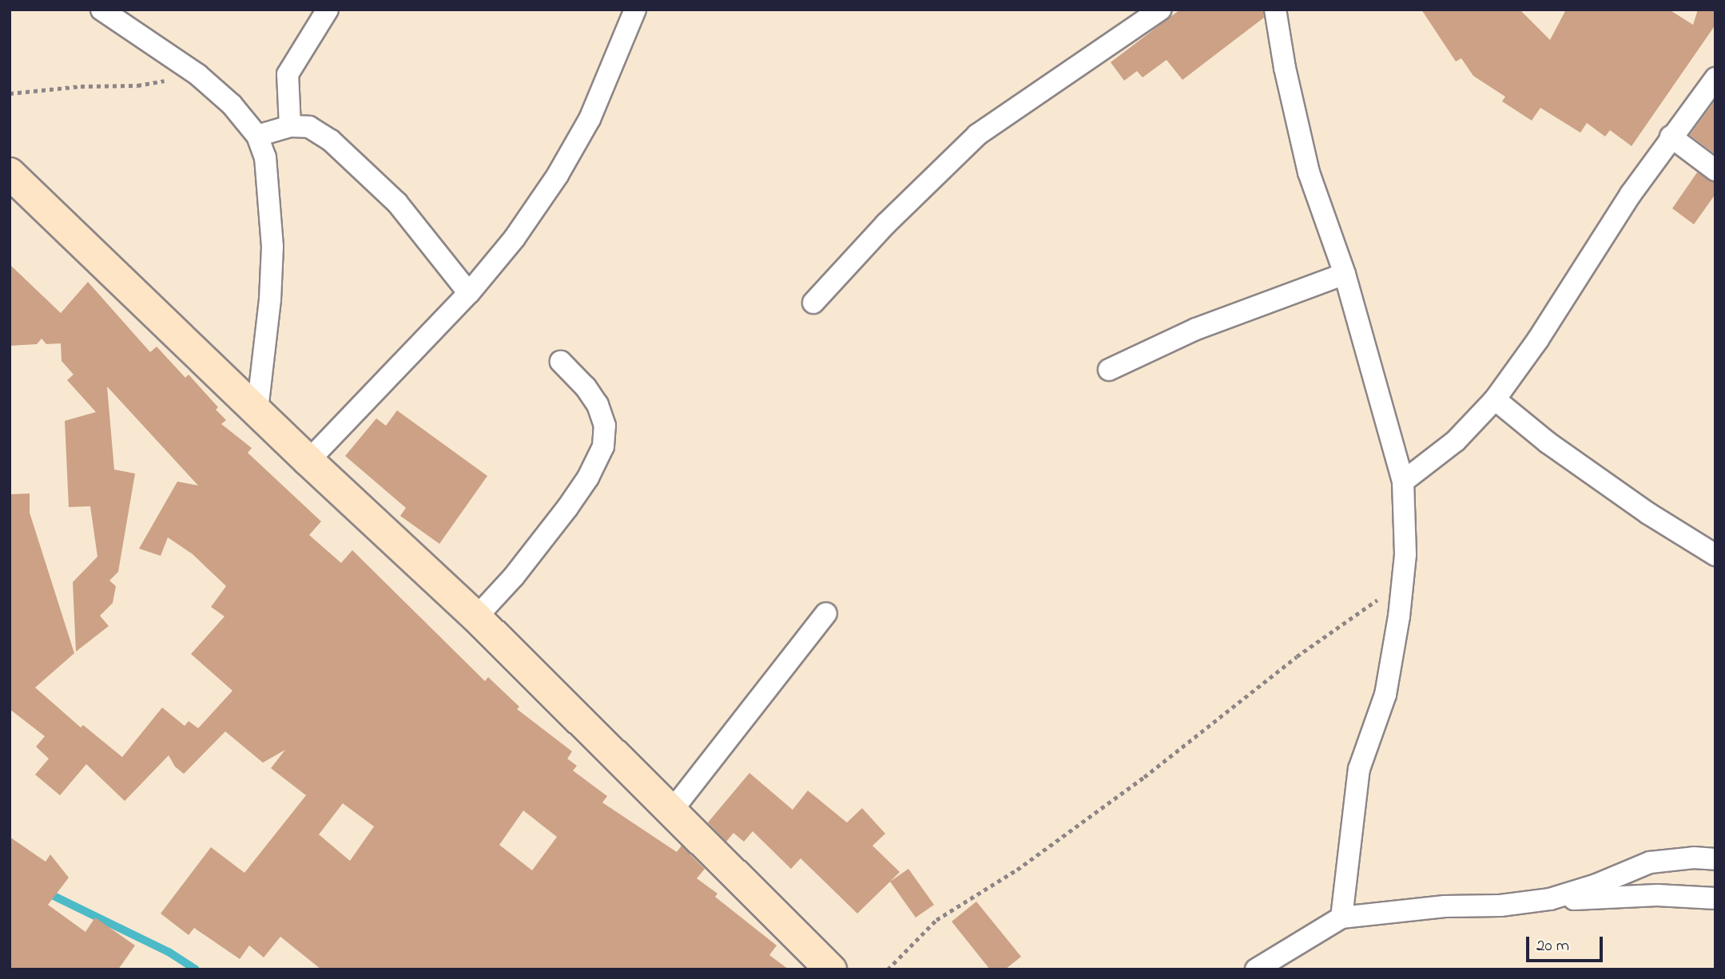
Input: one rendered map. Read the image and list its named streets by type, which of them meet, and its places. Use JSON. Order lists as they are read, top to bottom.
{
  "scale_bar": "20 m"
}
